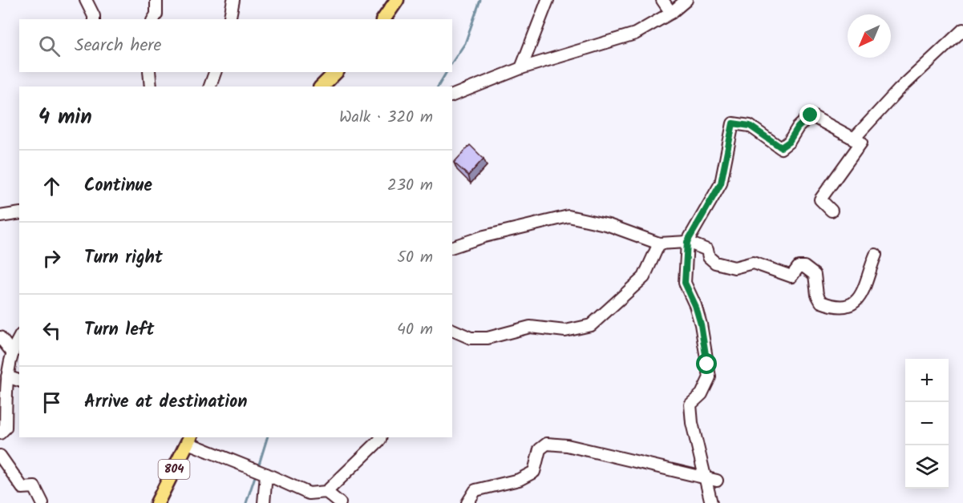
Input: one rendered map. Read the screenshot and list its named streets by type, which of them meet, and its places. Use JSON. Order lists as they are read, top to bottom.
{
  "streets": {
    "main road": ["804"]
  },
  "north": "bottom left",
  "page": {
    "search": "Search here",
    "heading": ["4 min", "Walk · 320 m"],
    "list": [
      ["Continue", "230 m"],
      ["Turn right", "50 m"],
      ["Turn left", "40 m"],
      "Arrive at destination"
    ],
    "map_buttons": ["+", "−"]
  }
}
